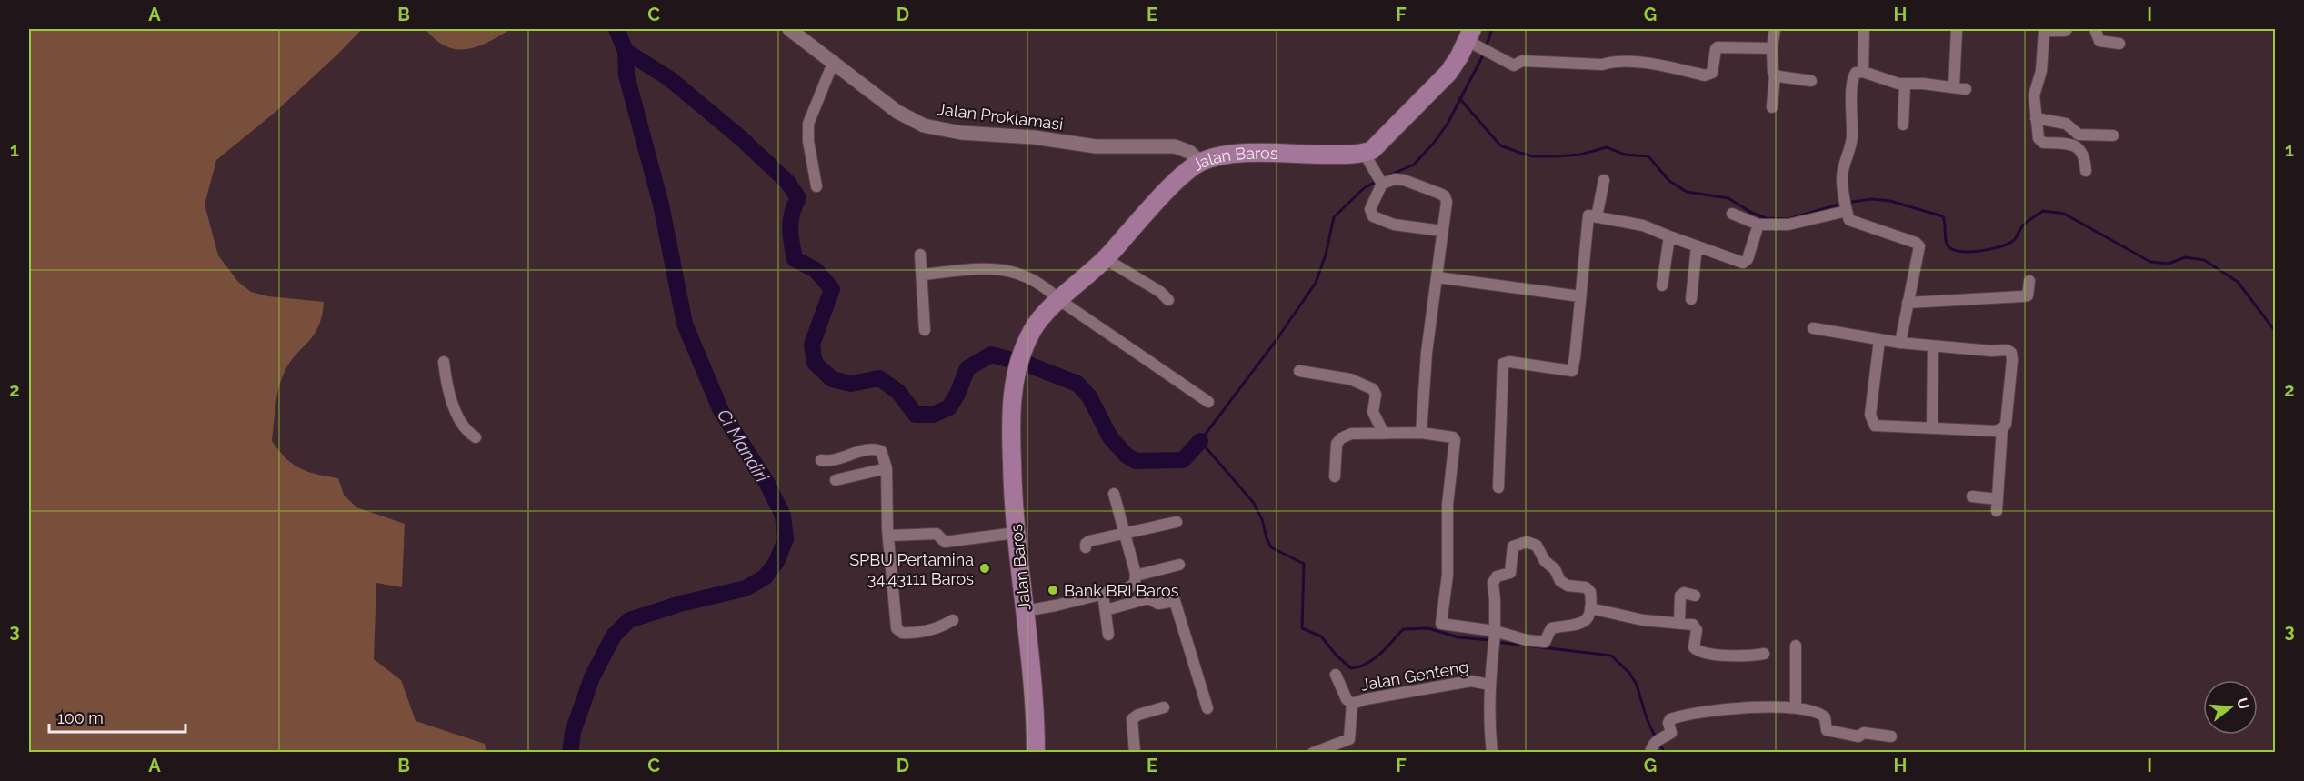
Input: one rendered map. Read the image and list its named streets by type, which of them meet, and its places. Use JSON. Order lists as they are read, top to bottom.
{
  "streets": {
    "main road": ["Jalan Baros"],
    "street": ["Jalan Proklamasi", "Jalan Genteng"]
  },
  "crossings": [
    ["Jalan Proklamasi", "Jalan Baros"]
  ],
  "water": ["Ci Mandiri"],
  "places": ["SPBU Pertamina 34.43111 Baros", "Bank BRI Baros"],
  "scale_bar": "100 m",
  "north": "right",
  "grid": {
    "columns": [
      "A",
      "B",
      "C",
      "D",
      "E",
      "F",
      "G",
      "H",
      "I"
    ],
    "rows": ["1", "2", "3"]
  }
}
